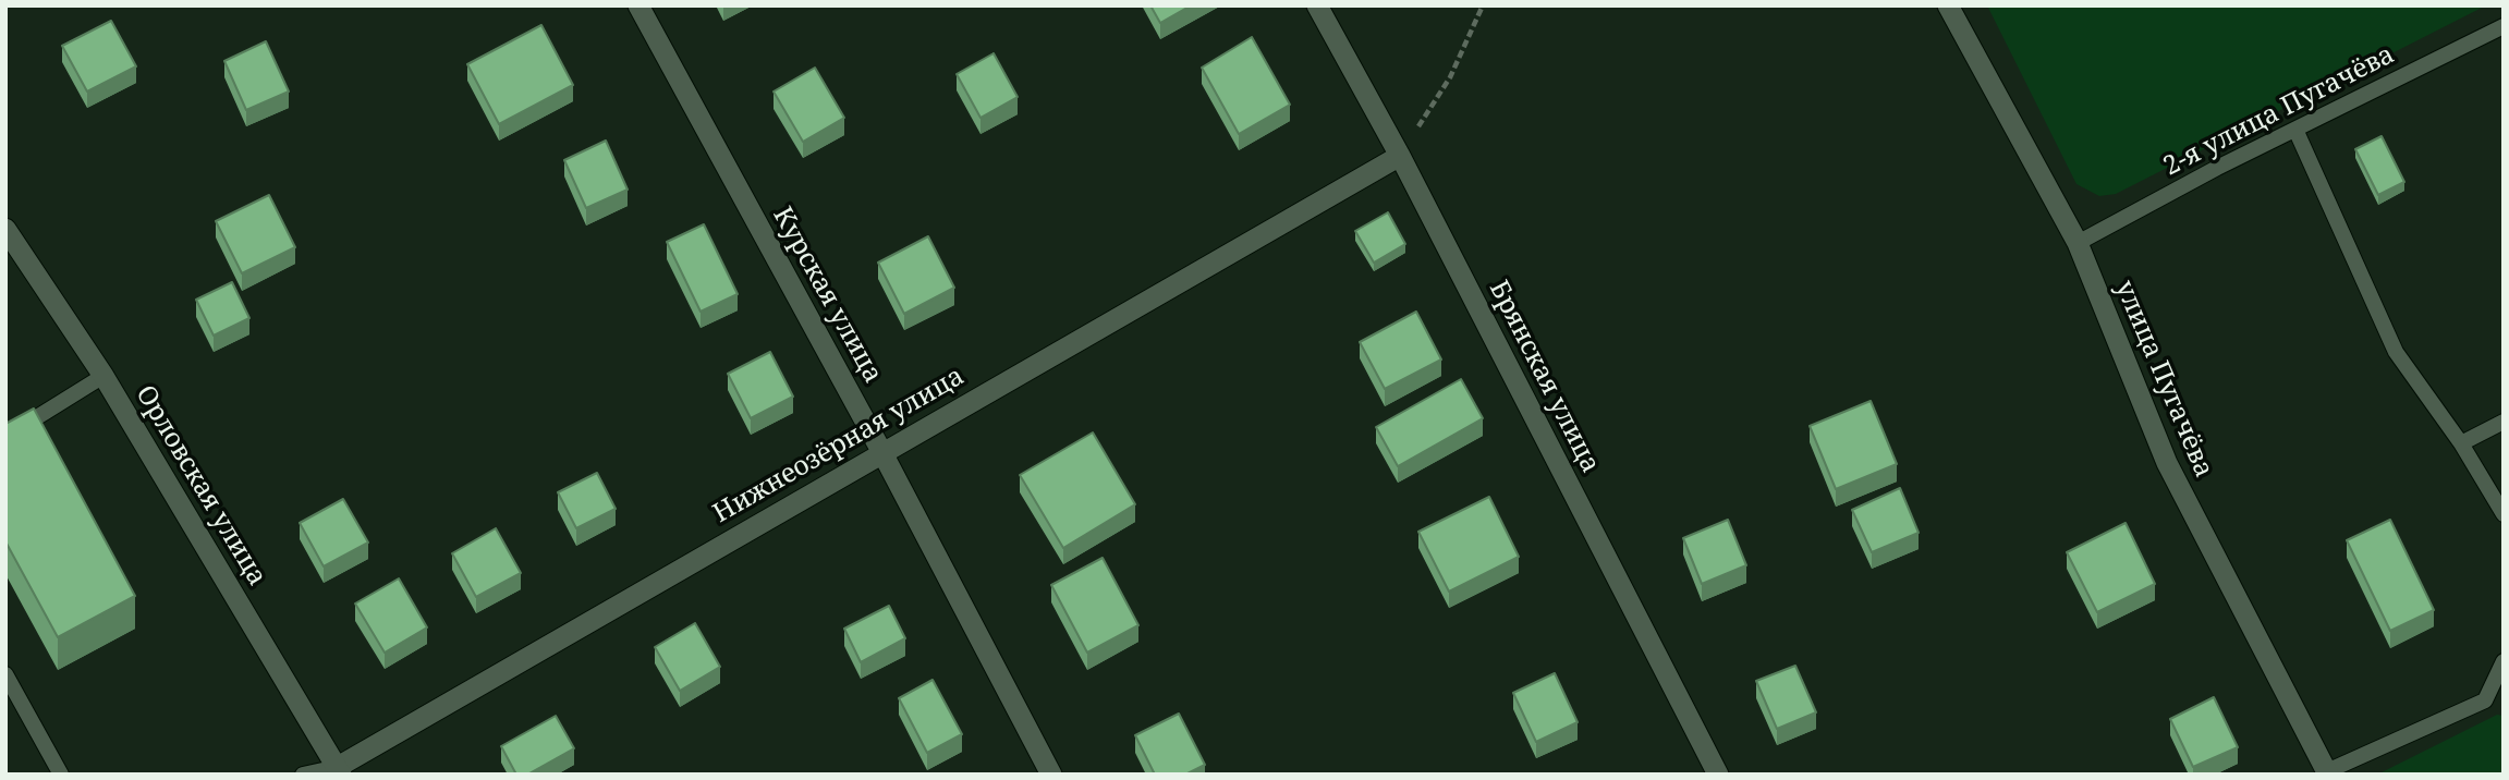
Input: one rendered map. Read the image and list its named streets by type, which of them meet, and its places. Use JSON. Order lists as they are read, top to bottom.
{
  "streets": {
    "street": [
      "Курская улица",
      "Брянская улица",
      "улица Пугачёва",
      "Нижнеозёрная улица",
      "Орловская улица"
    ],
    "lane": ["2-я улица Пугачёва"]
  },
  "crossings": [
    ["2-я улица Пугачёва", "улица Пугачёва"],
    ["Курская улица", "Нижнеозёрная улица"],
    ["Брянская улица", "Нижнеозёрная улица"],
    ["Нижнеозёрная улица", "Орловская улица"]
  ]
}
